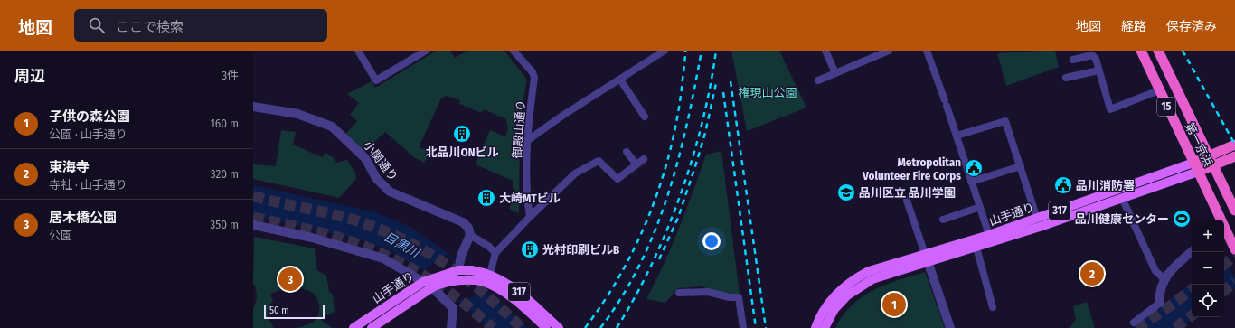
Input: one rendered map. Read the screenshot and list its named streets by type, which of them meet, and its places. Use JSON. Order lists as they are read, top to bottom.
{
  "streets": {
    "highway": ["15", "第一京浜", "山手通り"],
    "main road": ["317"],
    "street": ["御殿山通り", "小関通り"]
  },
  "crossings": [
    ["第一京浜", "山手通り"]
  ],
  "water": ["目黒川"],
  "parks": ["権現山公園"],
  "places": {
    "building": ["北品川ONビル", "大崎MTビル", "光村印刷ビルB"],
    "public building": ["Metropolitan Volunteer Fire Corps", "品川消防署"],
    "school or university": ["品川区立 品川学園"],
    "sports": ["品川健康センター"]
  },
  "scale_bar": "50 m",
  "page": {
    "header": "地図",
    "search": "ここで検索",
    "nav": ["地図", "経路", "保存済み"],
    "heading": ["周辺", "3件"],
    "list": [
      {
        "mark": "1",
        "name": "子供の森公園",
        "note": "公園 · 山手通り",
        "value": "160 m"
      },
      {
        "mark": "2",
        "name": "東海寺",
        "note": "寺社 · 山手通り",
        "value": "320 m"
      },
      {
        "mark": "3",
        "name": "居木橋公園",
        "note": "公園",
        "value": "350 m"
      }
    ],
    "map_buttons": ["+", "−"],
    "pins": ["2", "3", "1"],
    "scale": "50 m"
  }
}
